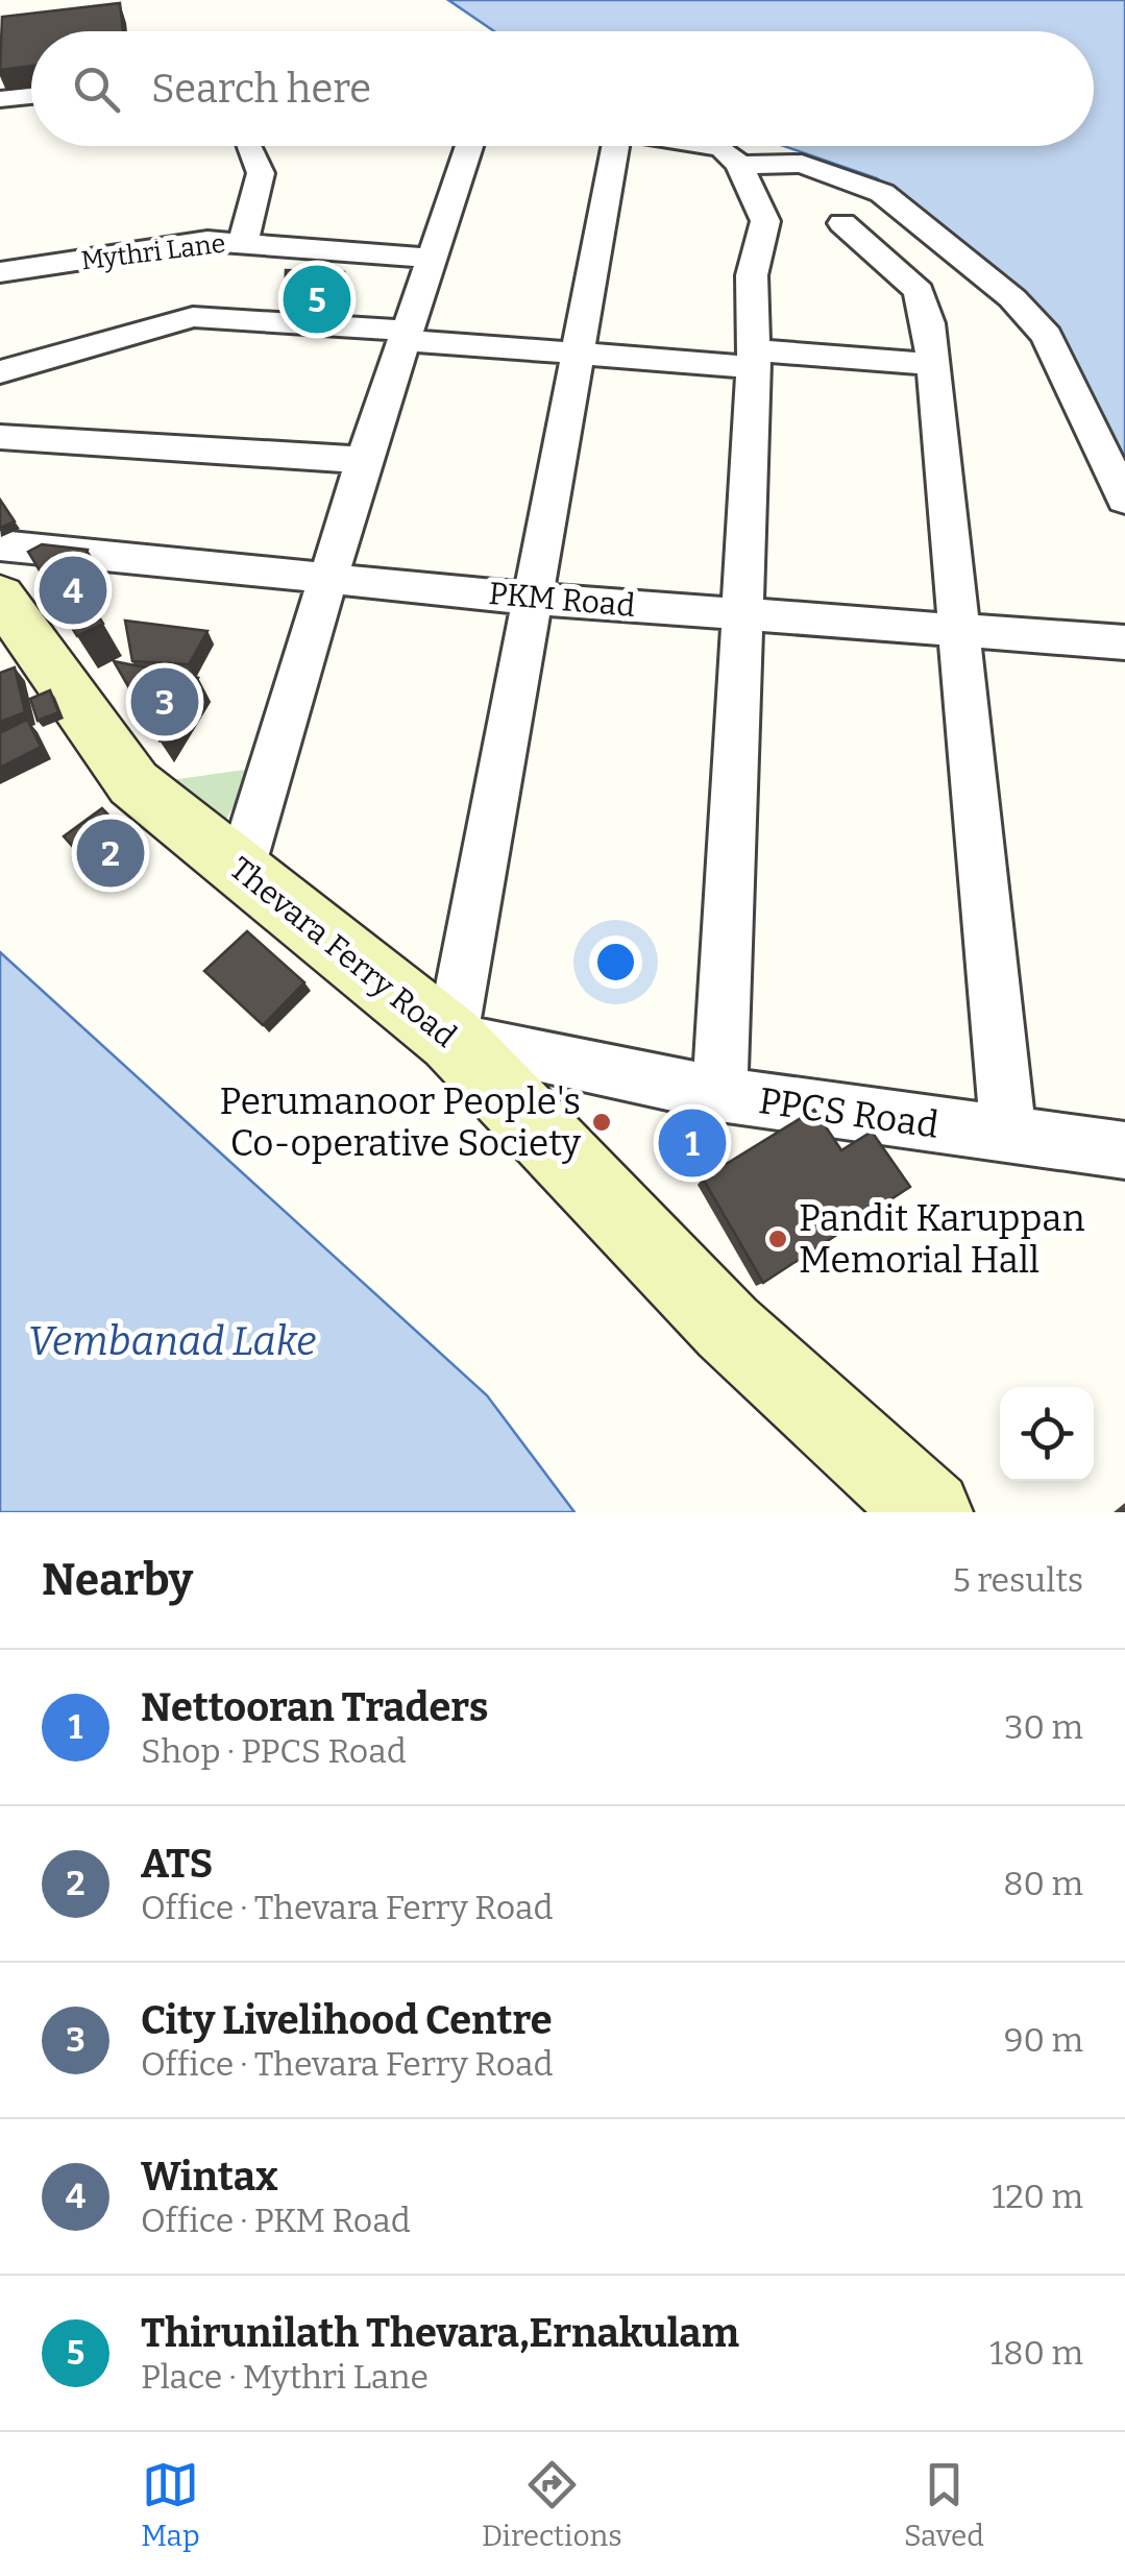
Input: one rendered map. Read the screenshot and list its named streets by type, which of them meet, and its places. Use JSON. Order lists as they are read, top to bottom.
{
  "streets": {
    "street": [
      "Mythri Lane",
      "PKM Road",
      "Thevara Ferry Road",
      "PPCS Road"
    ]
  },
  "crossings": [
    ["Thevara Ferry Road", "PPCS Road"]
  ],
  "water": ["Vembanad Lake"],
  "places": ["Perumanoor People's Co-operative Society", "Pandit Karuppan Memorial Hall"],
  "page": {
    "search": "Search here",
    "pins": [
      "5",
      "4",
      "3",
      "2",
      "1"
    ],
    "heading": ["Nearby", "5 results"],
    "list": [
      {
        "mark": "1",
        "name": "Nettooran Traders",
        "note": "Shop · PPCS Road",
        "value": "30 m"
      },
      {
        "mark": "2",
        "name": "ATS",
        "note": "Office · Thevara Ferry Road",
        "value": "80 m"
      },
      {
        "mark": "3",
        "name": "City Livelihood Centre",
        "note": "Office · Thevara Ferry Road",
        "value": "90 m"
      },
      {
        "mark": "4",
        "name": "Wintax",
        "note": "Office · PKM Road",
        "value": "120 m"
      },
      {
        "mark": "5",
        "name": "Thirunilath Thevara,Ernakulam",
        "note": "Place · Mythri Lane",
        "value": "180 m"
      }
    ],
    "nav": ["Map", "Directions", "Saved"]
  }
}
